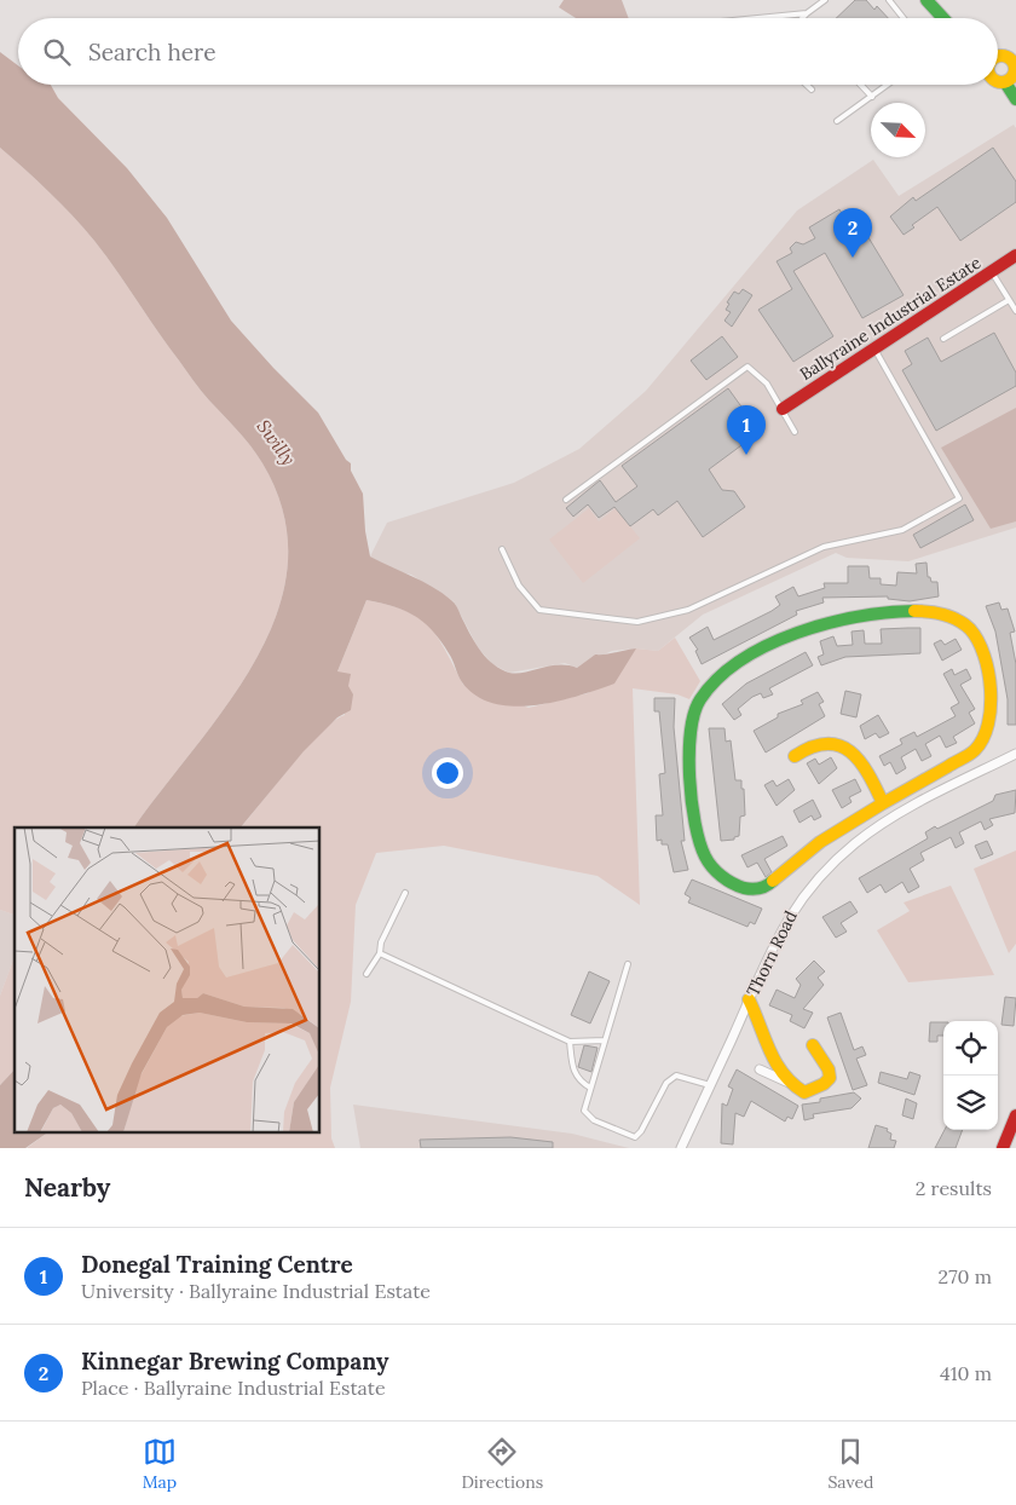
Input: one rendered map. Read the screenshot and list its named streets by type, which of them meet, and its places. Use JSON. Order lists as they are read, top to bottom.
{
  "streets": {
    "street": ["Ballyraine Industrial Estate", "Thorn Road"]
  },
  "water": ["Swilly"],
  "north": "bottom right",
  "page": {
    "search": "Search here",
    "pins": ["2", "1"],
    "heading": ["Nearby", "2 results"],
    "list": [
      {
        "mark": "1",
        "name": "Donegal Training Centre",
        "note": "University · Ballyraine Industrial Estate",
        "value": "270 m"
      },
      {
        "mark": "2",
        "name": "Kinnegar Brewing Company",
        "note": "Place · Ballyraine Industrial Estate",
        "value": "410 m"
      }
    ],
    "nav": ["Map", "Directions", "Saved"]
  }
}
